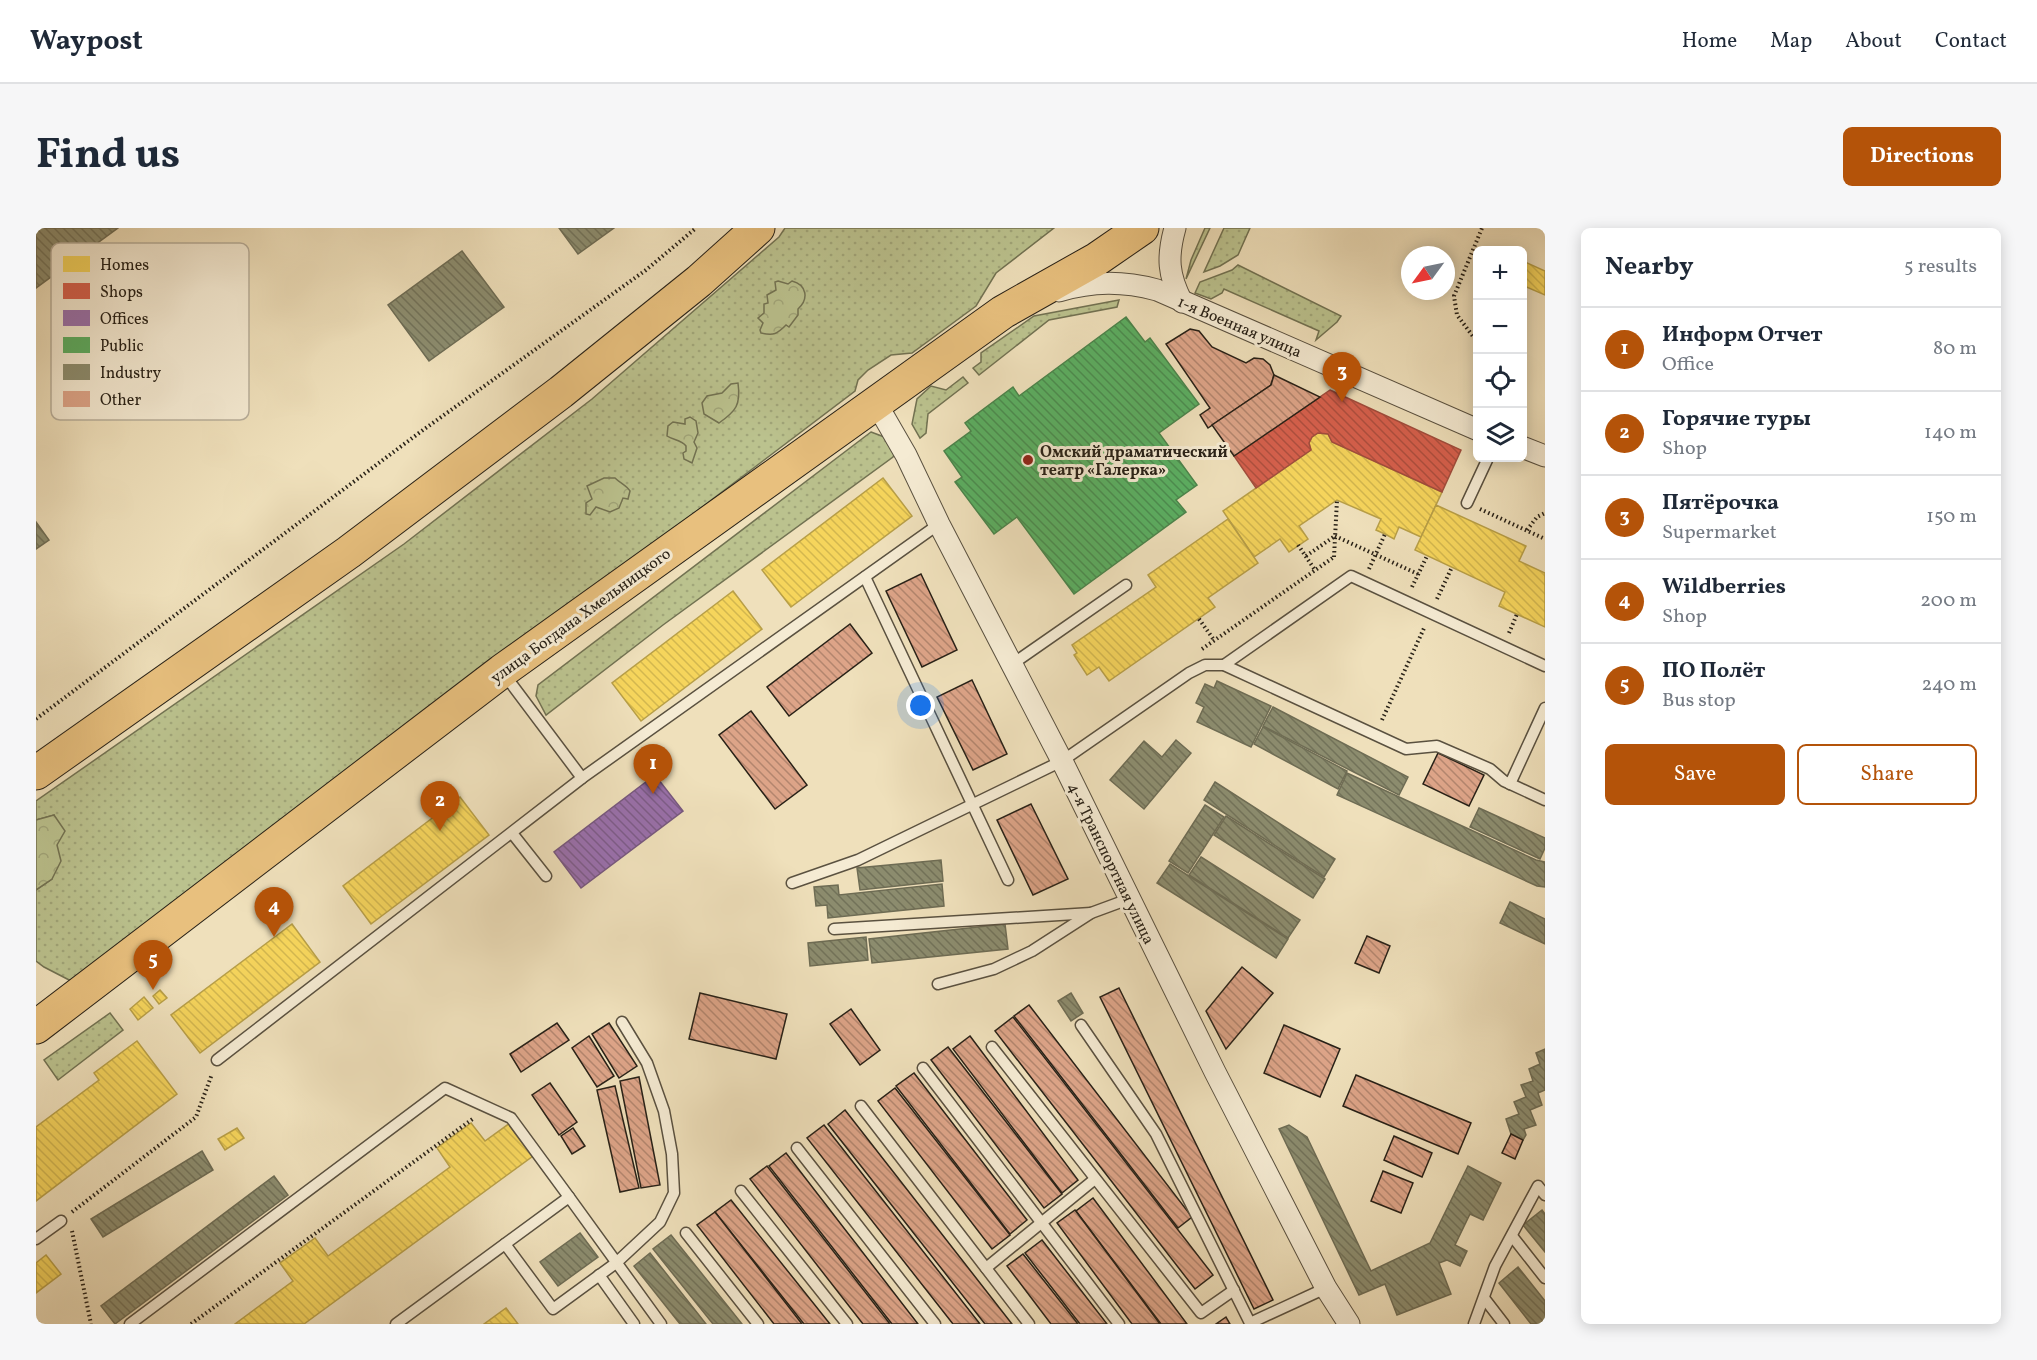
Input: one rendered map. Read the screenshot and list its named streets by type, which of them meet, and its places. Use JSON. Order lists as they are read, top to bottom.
{
  "streets": {
    "main road": ["улица Богдана Хмельницкого"],
    "street": ["1-я Военная улица", "4-я Транспортная улица"]
  },
  "crossings": [
    ["1-я Военная улица", "улица Богдана Хмельницкого"],
    ["улица Богдана Хмельницкого", "4-я Транспортная улица"]
  ],
  "places": ["Омский драматический театр «Галерка»"],
  "legend": [
    "Homes",
    "Shops",
    "Offices",
    "Public",
    "Industry",
    "Other"
  ],
  "north": "bottom left",
  "page": {
    "header": "Waypost",
    "nav": [
      "Home",
      "Map",
      "About",
      "Contact"
    ],
    "title": "Find us",
    "buttons": [
      "Directions",
      ["Save", "Share"]
    ],
    "heading": ["Nearby", "5 results"],
    "map_buttons": ["+", "−"],
    "list": [
      {
        "mark": "1",
        "name": "Информ Отчет",
        "note": "Office",
        "value": "80 m"
      },
      {
        "mark": "2",
        "name": "Горячие туры",
        "note": "Shop",
        "value": "140 m"
      },
      {
        "mark": "3",
        "name": "Пятёрочка",
        "note": "Supermarket",
        "value": "150 m"
      },
      {
        "mark": "4",
        "name": "Wildberries",
        "note": "Shop",
        "value": "200 m"
      },
      {
        "mark": "5",
        "name": "ПО Полёт",
        "note": "Bus stop",
        "value": "240 m"
      }
    ],
    "pins": [
      "3",
      "1",
      "2",
      "4",
      "5"
    ]
  }
}
